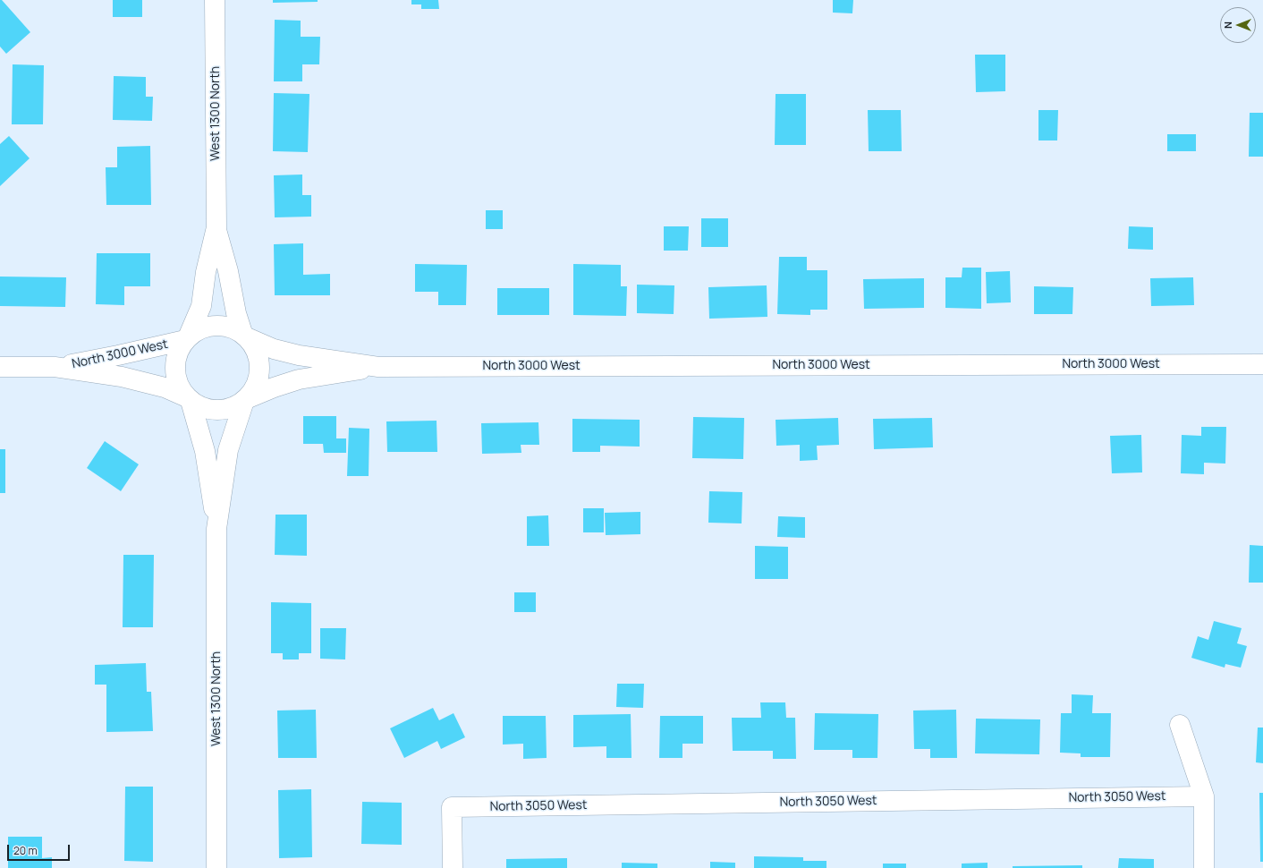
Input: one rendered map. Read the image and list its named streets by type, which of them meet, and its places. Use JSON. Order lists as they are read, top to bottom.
{
  "streets": {
    "street": ["West 1300 North", "North 3000 West", "North 3050 West"]
  },
  "crossings": [
    ["West 1300 North", "North 3000 West"]
  ],
  "scale_bar": "20 m",
  "north": "left"
}
